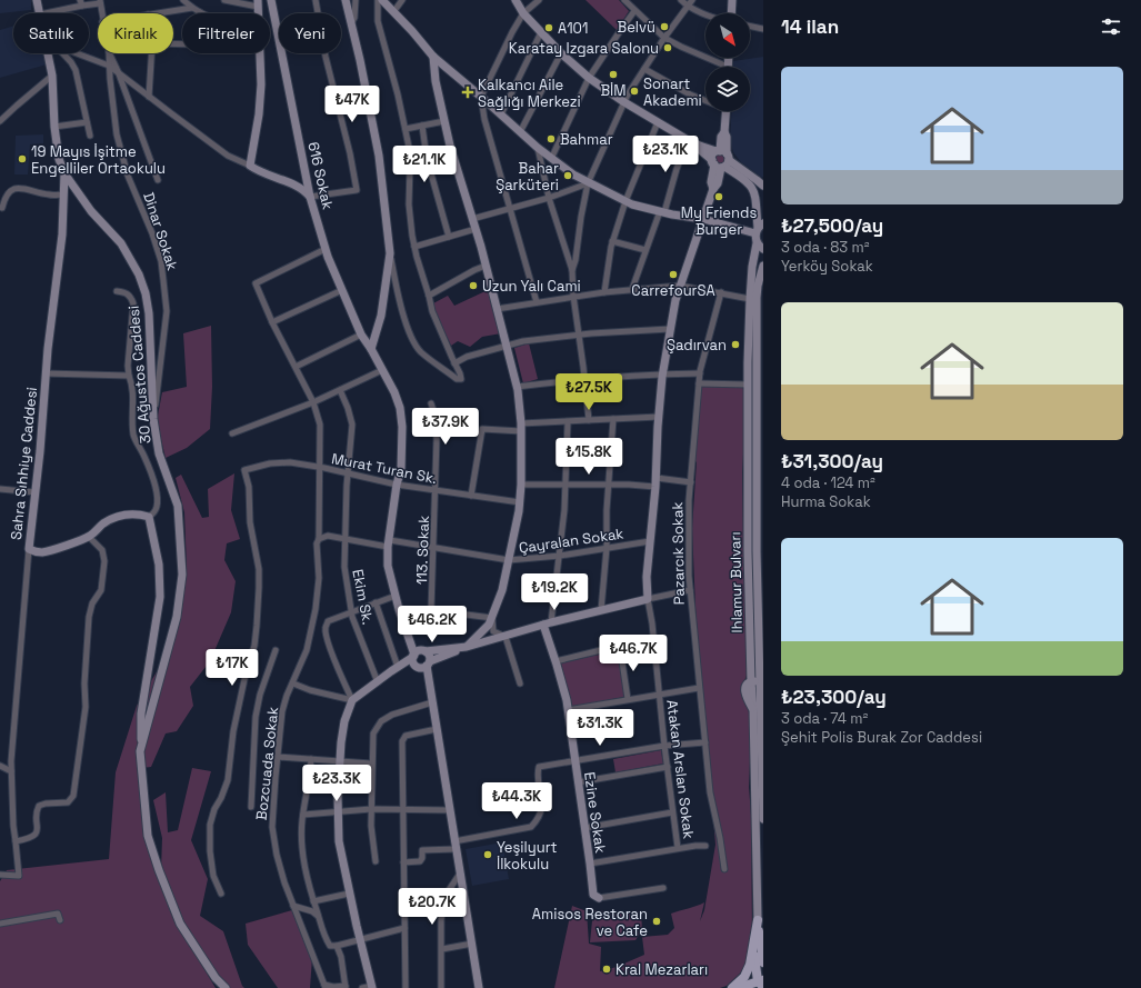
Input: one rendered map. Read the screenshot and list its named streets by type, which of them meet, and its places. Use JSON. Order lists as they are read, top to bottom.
{
  "streets": {
    "street": [
      "616 Sokak",
      "Dinar Sokak",
      "30 Ağustos Caddesi",
      "Sahra Sıhhiye Caddesi",
      "Murat Turan Sk.",
      "Çayralan Sokak",
      "113. Sokak",
      "Pazarcık Sokak",
      "Ihlamur Bulvarı",
      "Ekim Sk.",
      "Bozcuada Sokak",
      "Atakan Arslan Sokak",
      "Ezine Sokak"
    ]
  },
  "crossings": [
    ["616 Sokak", "Murat Turan Sk."],
    ["616 Sokak", "Çayralan Sokak"],
    ["616 Sokak", "Bozcuada Sokak"],
    ["Dinar Sokak", "30 Ağustos Caddesi"],
    ["30 Ağustos Caddesi", "Sahra Sıhhiye Caddesi"],
    ["Murat Turan Sk.", "113. Sokak"],
    ["Murat Turan Sk.", "Ekim Sk."],
    ["Murat Turan Sk.", "Bozcuada Sokak"],
    ["Çayralan Sokak", "113. Sokak"],
    ["Çayralan Sokak", "Ekim Sk."],
    ["Çayralan Sokak", "Bozcuada Sokak"],
    ["Çayralan Sokak", "Atakan Arslan Sokak"],
    ["Ihlamur Bulvarı", "Atakan Arslan Sokak"]
  ],
  "places": {
    "other": [
      "Belvü",
      "A101",
      "Karatay Izgara Salonu",
      "BİM",
      "Sonart Akademi",
      "Bahmar",
      "19 Mayıs İşitme Engelliler Ortaokulu",
      "Bahar Şarküteri",
      "My Friends Burger",
      "CarrefourSA",
      "Uzun Yalı Cami",
      "Şadırvan",
      "Yeşilyurt İlkokulu",
      "Amisos Restoran ve Cafe",
      "Kral Mezarları"
    ],
    "health": ["Kalkancı Aile Sağlığı Merkezi"]
  },
  "north": "bottom right",
  "page": {
    "heading": "14 ilan",
    "chip": [
      "Satılık",
      "Kiralık",
      "Filtreler",
      "Yeni"
    ],
    "list": [
      {
        "name": "₺27,500/ay",
        "note": "3 oda · 83 m² · Yerköy Sokak"
      },
      {
        "name": "₺31,300/ay",
        "note": "4 oda · 124 m² · Hurma Sokak"
      },
      {
        "name": "₺23,300/ay",
        "note": "3 oda · 74 m² · Şehit Polis Burak Zor Caddesi"
      }
    ],
    "price": [
      "₺47K",
      "₺23.1K",
      "₺21.1K",
      "₺27.5K",
      "₺37.9K",
      "₺15.8K",
      "₺19.2K",
      "₺46.2K",
      "₺46.7K",
      "₺17K",
      "₺31.3K",
      "₺23.3K",
      "₺44.3K",
      "₺20.7K"
    ]
  }
}
